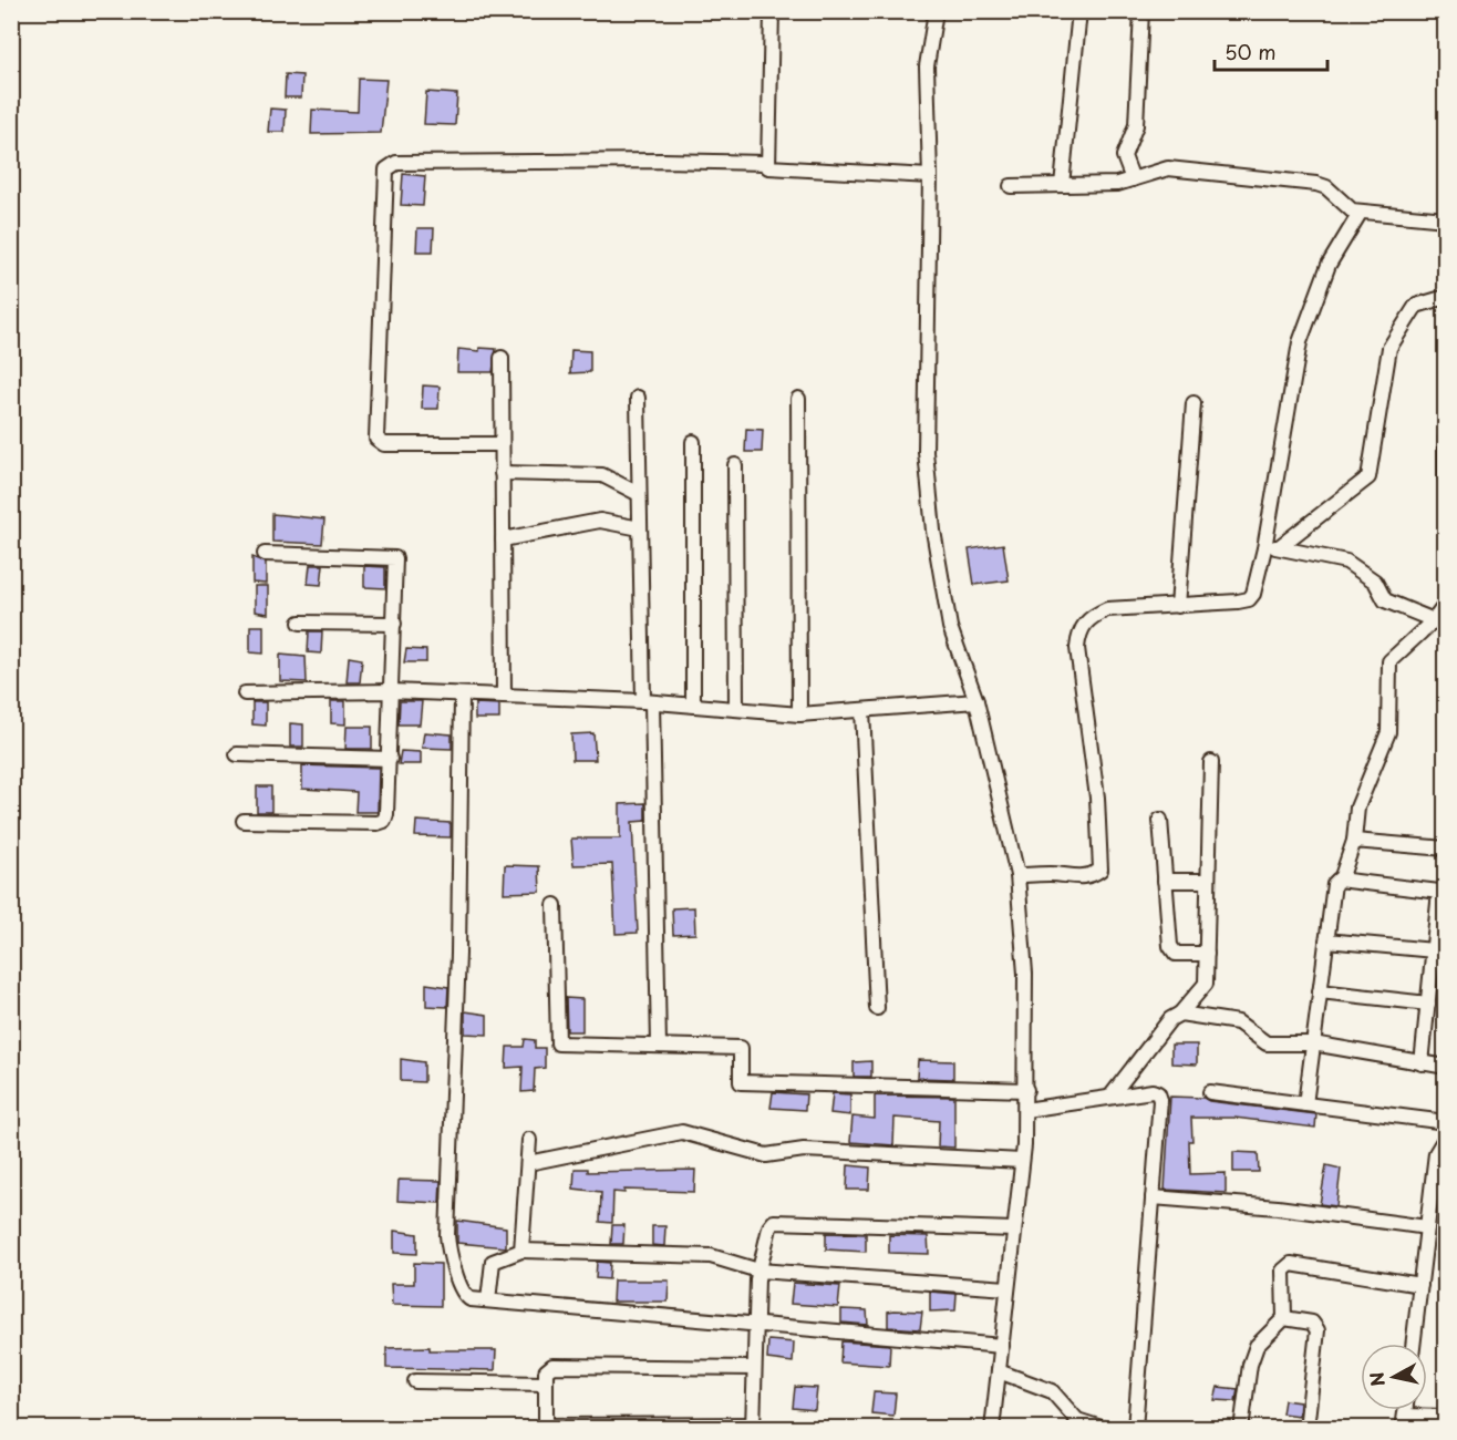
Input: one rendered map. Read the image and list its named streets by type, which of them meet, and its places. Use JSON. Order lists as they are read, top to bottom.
{
  "scale_bar": "50 m",
  "north": "left"
}
